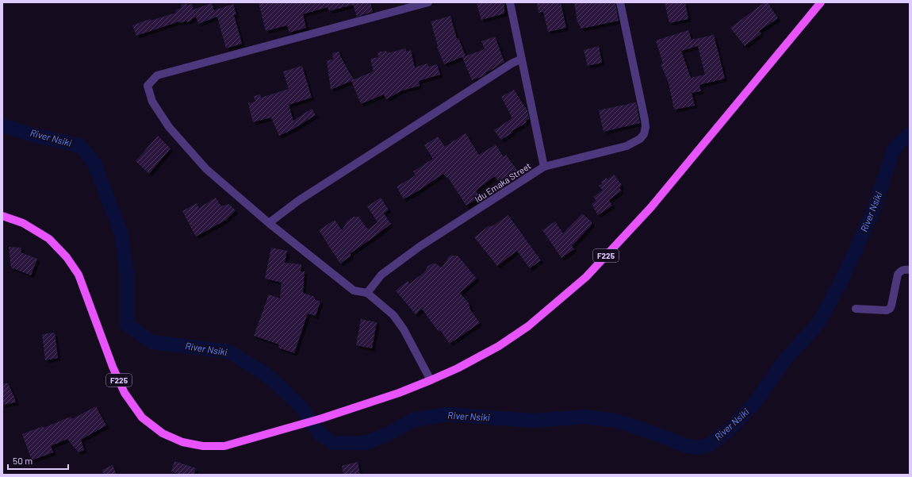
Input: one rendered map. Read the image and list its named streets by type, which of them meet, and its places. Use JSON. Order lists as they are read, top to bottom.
{
  "streets": {
    "main road": ["F225"],
    "street": ["Idu Emaka Street"]
  },
  "water": ["River Nsiki"],
  "scale_bar": "50 m"
}
